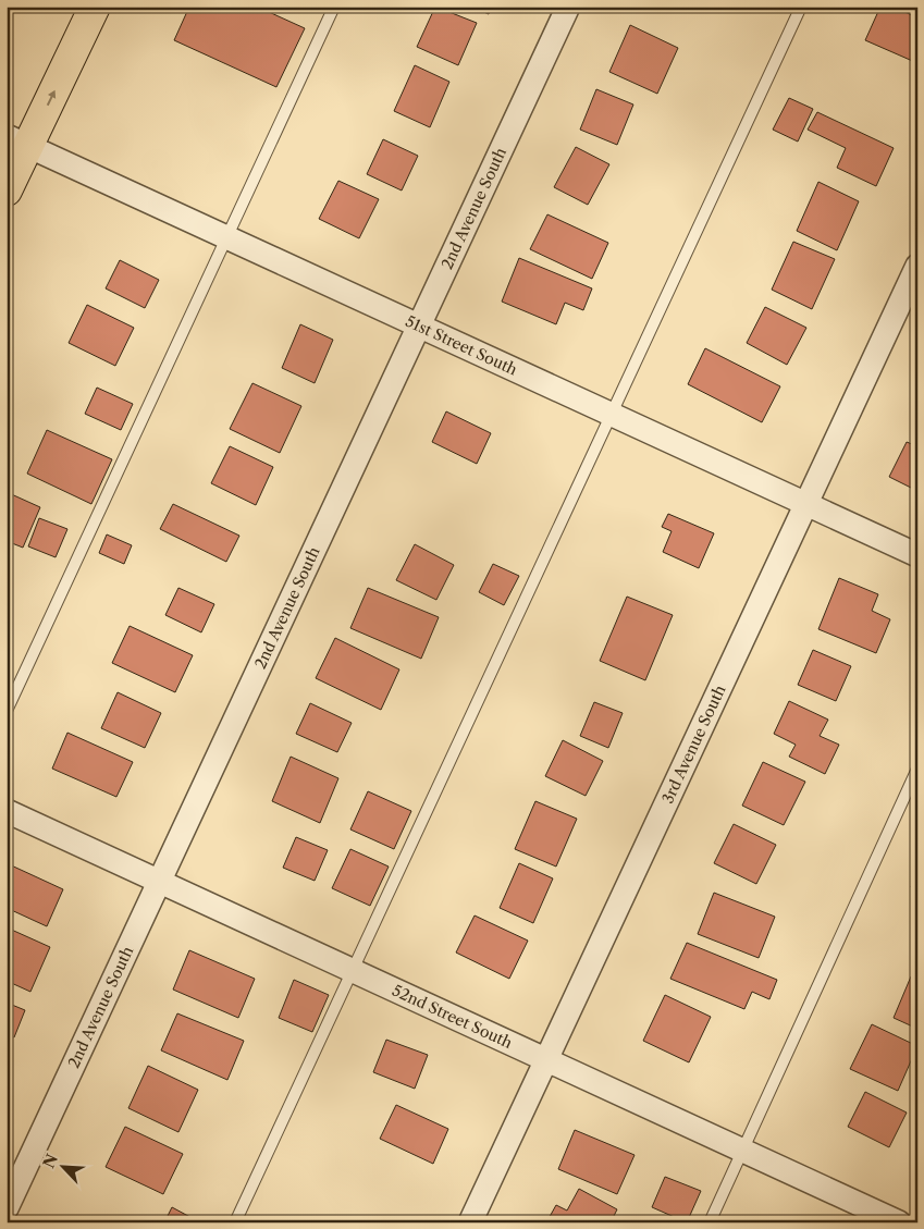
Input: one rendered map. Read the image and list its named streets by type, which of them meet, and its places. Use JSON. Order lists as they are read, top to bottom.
{
  "streets": {
    "street": [
      "2nd Avenue South",
      "51st Street South",
      "3rd Avenue South",
      "52nd Street South"
    ]
  },
  "crossings": [
    ["2nd Avenue South", "51st Street South"],
    ["2nd Avenue South", "52nd Street South"],
    ["51st Street South", "3rd Avenue South"],
    ["3rd Avenue South", "52nd Street South"]
  ],
  "north": "top left"
}
